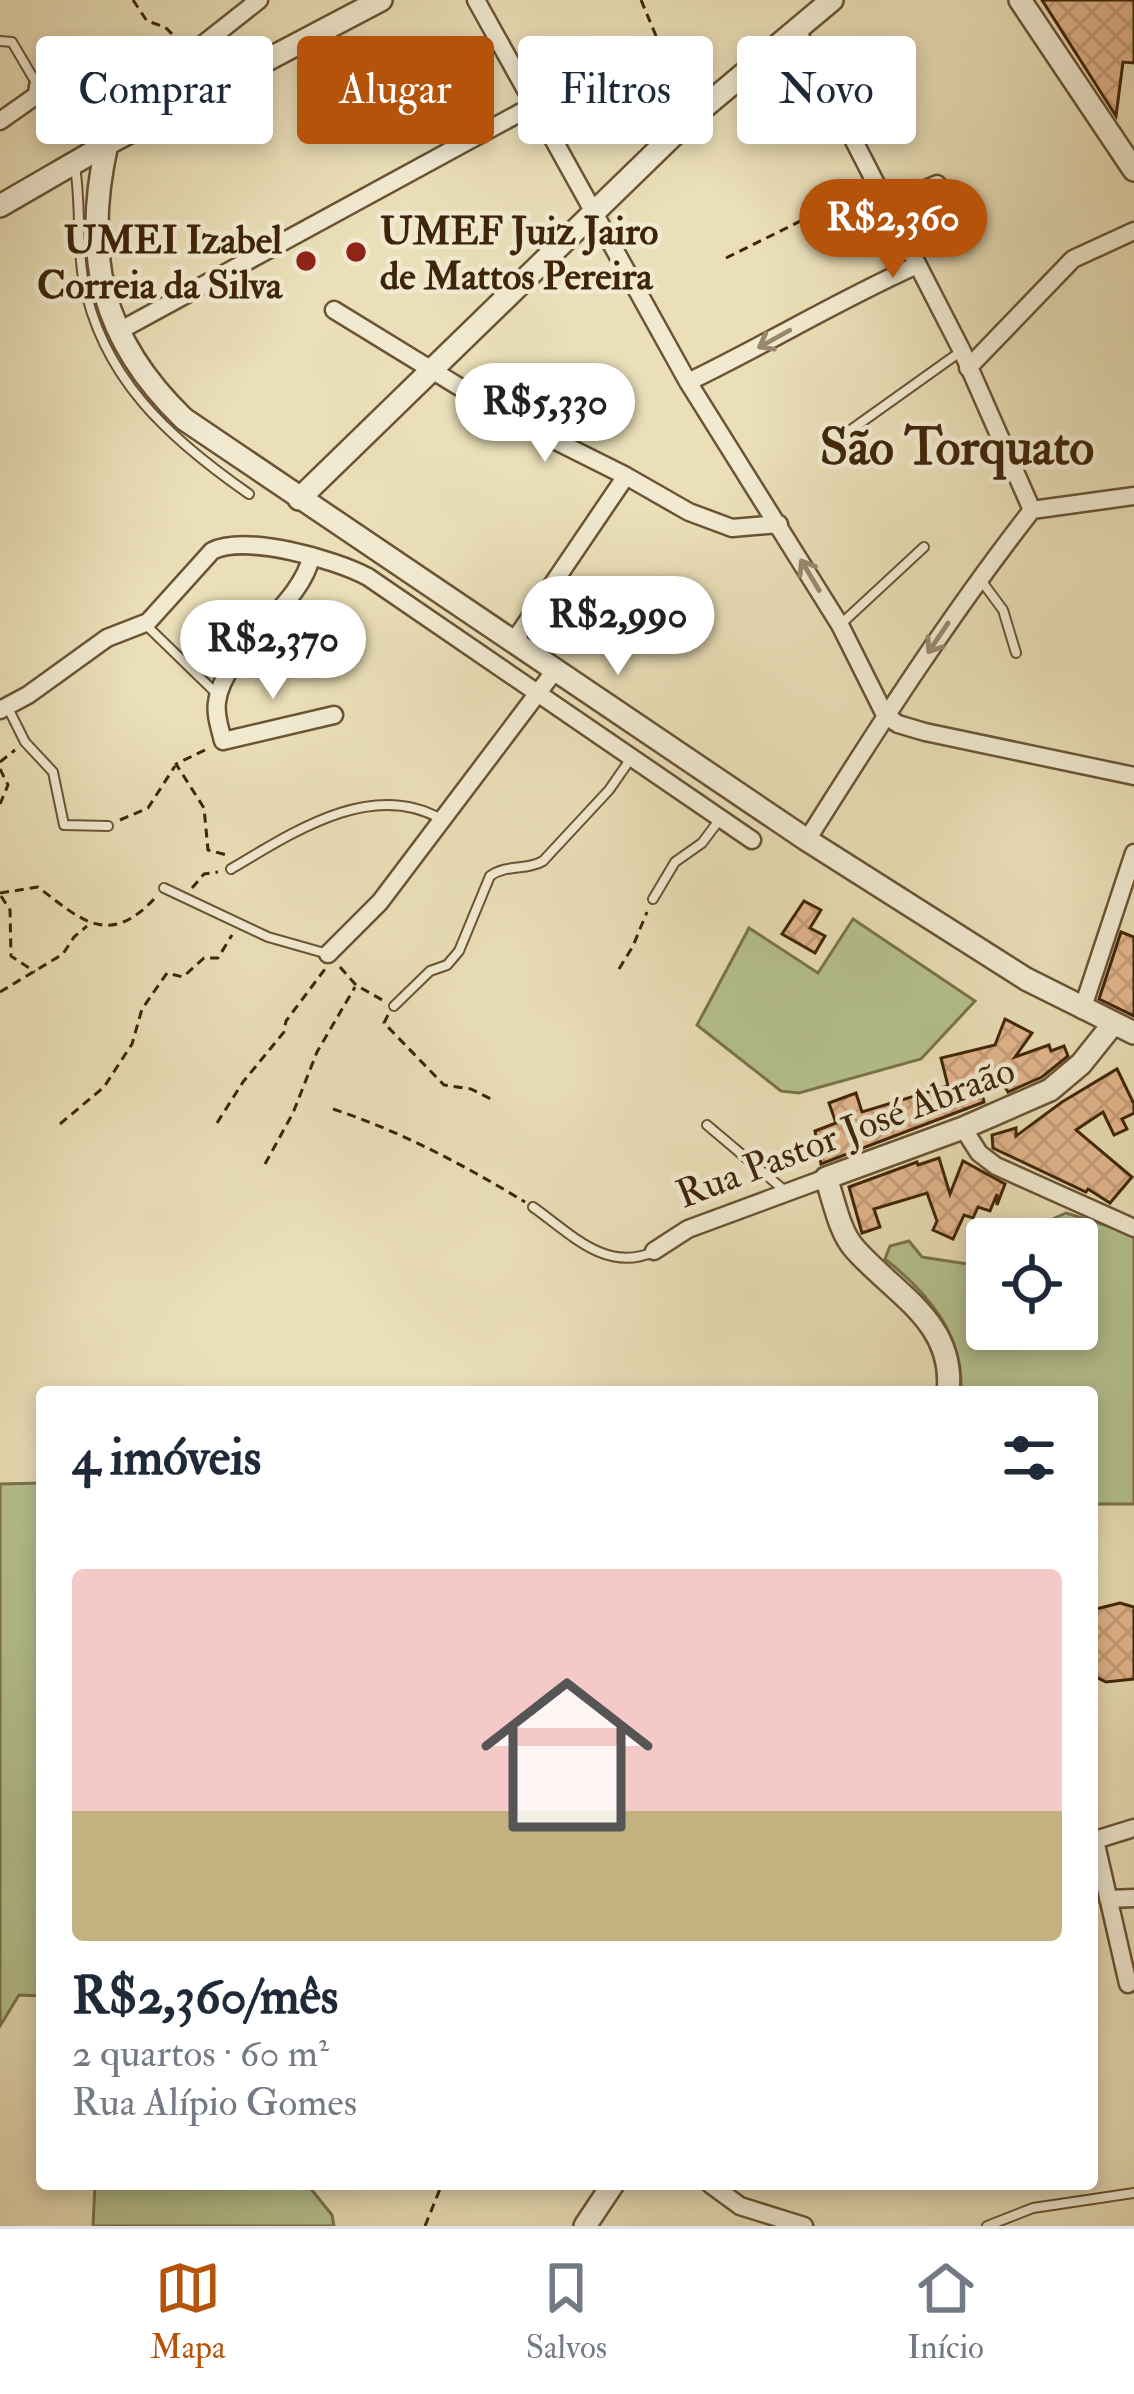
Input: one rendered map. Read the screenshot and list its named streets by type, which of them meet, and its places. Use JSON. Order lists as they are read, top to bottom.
{
  "streets": {
    "street": ["Rua Pastor José Abraão"]
  },
  "districts": ["São Torquato"],
  "places": ["UMEF Juiz Jairo de Mattos Pereira", "UMEI Izabel Correia da Silva"],
  "page": {
    "chip": [
      "Comprar",
      "Alugar",
      "Filtros",
      "Novo"
    ],
    "price": [
      "R$2,360",
      "R$5,330",
      "R$2,990",
      "R$2,370"
    ],
    "heading": "4 imóveis",
    "list": [
      {
        "name": "R$2,360/mês",
        "note": "2 quartos · 60 m² · Rua Alípio Gomes"
      }
    ],
    "tabs": ["Mapa", "Salvos", "Início"]
  }
}
